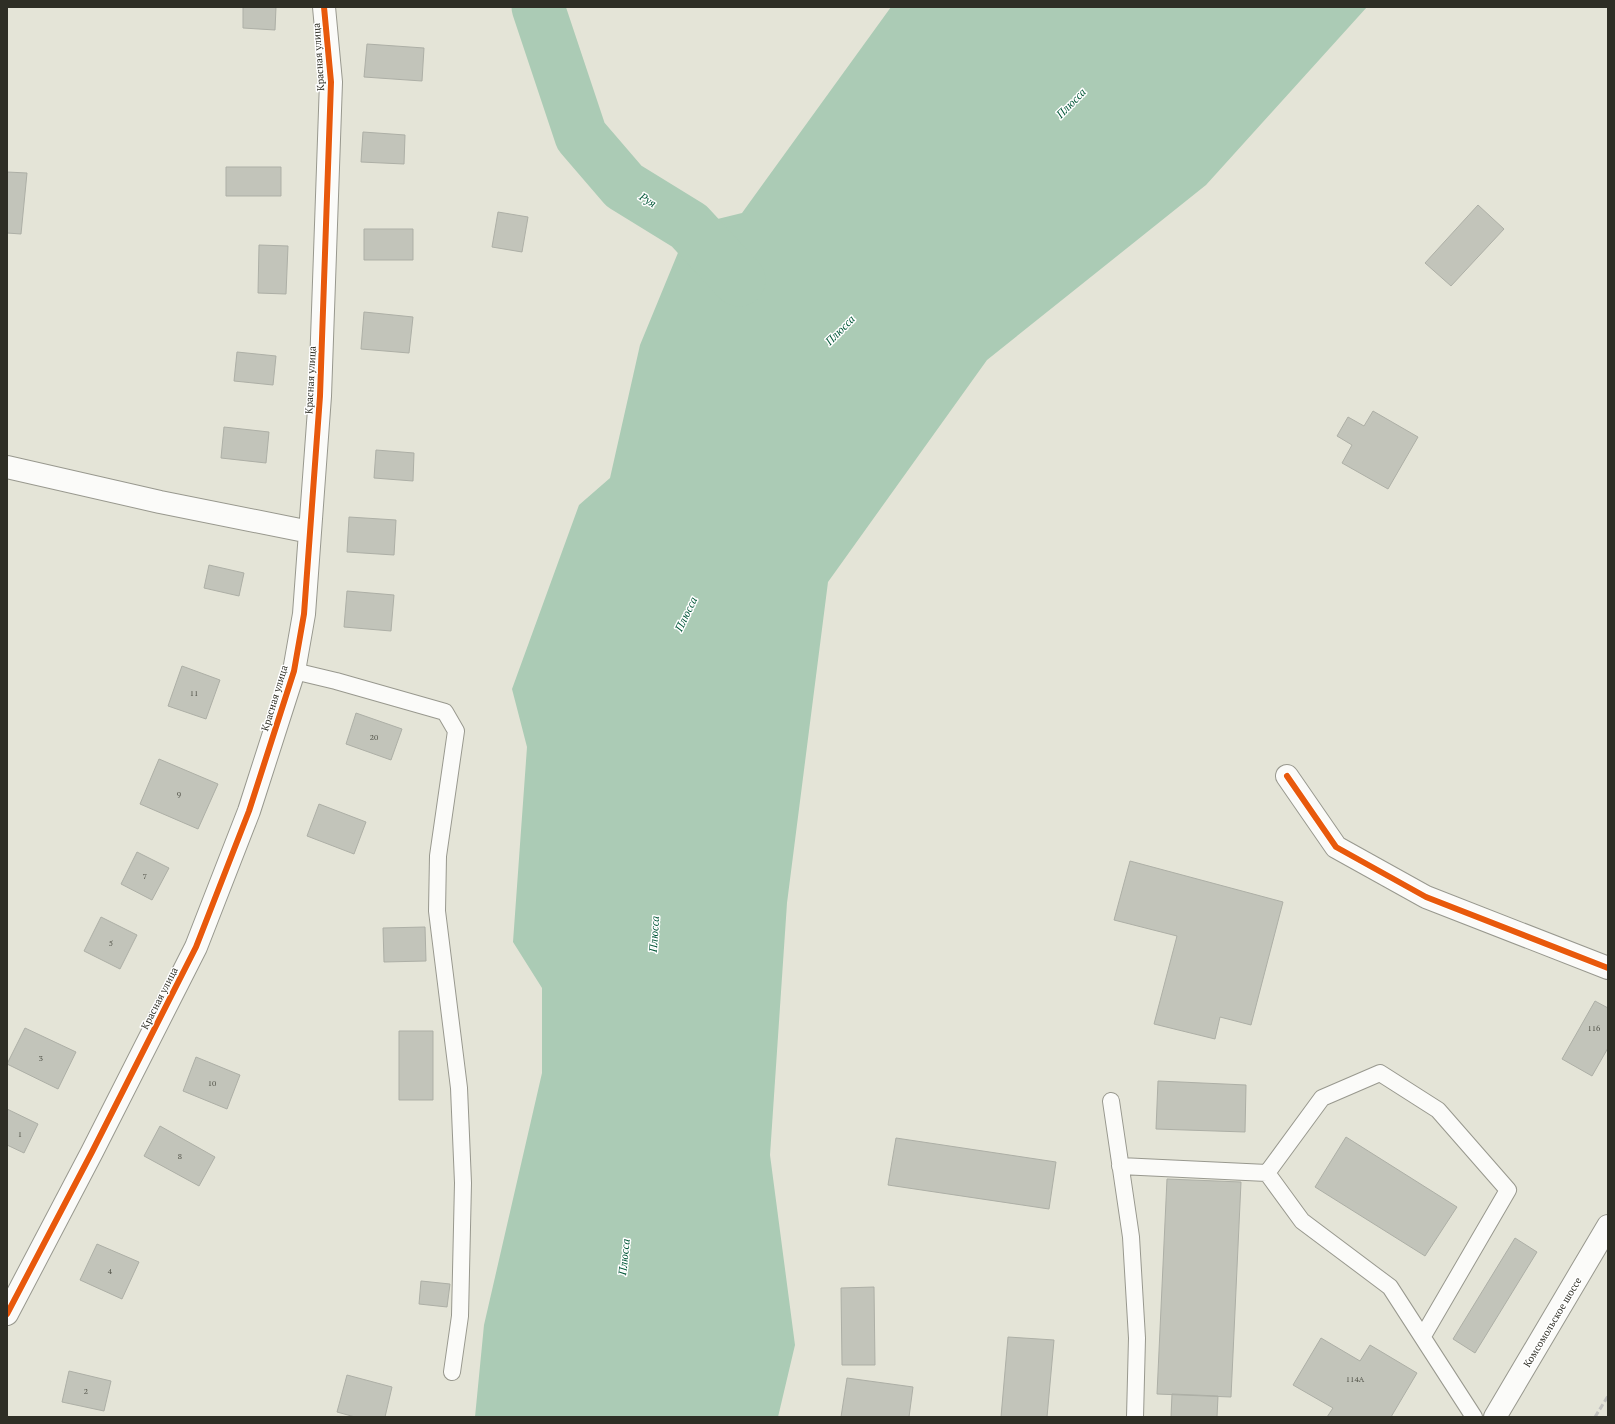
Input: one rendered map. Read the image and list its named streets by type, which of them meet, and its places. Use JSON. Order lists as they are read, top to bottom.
{
  "streets": {
    "street": ["Красная улица", "Комсомольское шоссе"]
  },
  "water": ["Плюсса", "Руя"],
  "house_numbers": [
    "11",
    "20",
    "9",
    "7",
    "5",
    "116",
    "3",
    "10",
    "1",
    "8",
    "4",
    "114А",
    "2"
  ]
}
